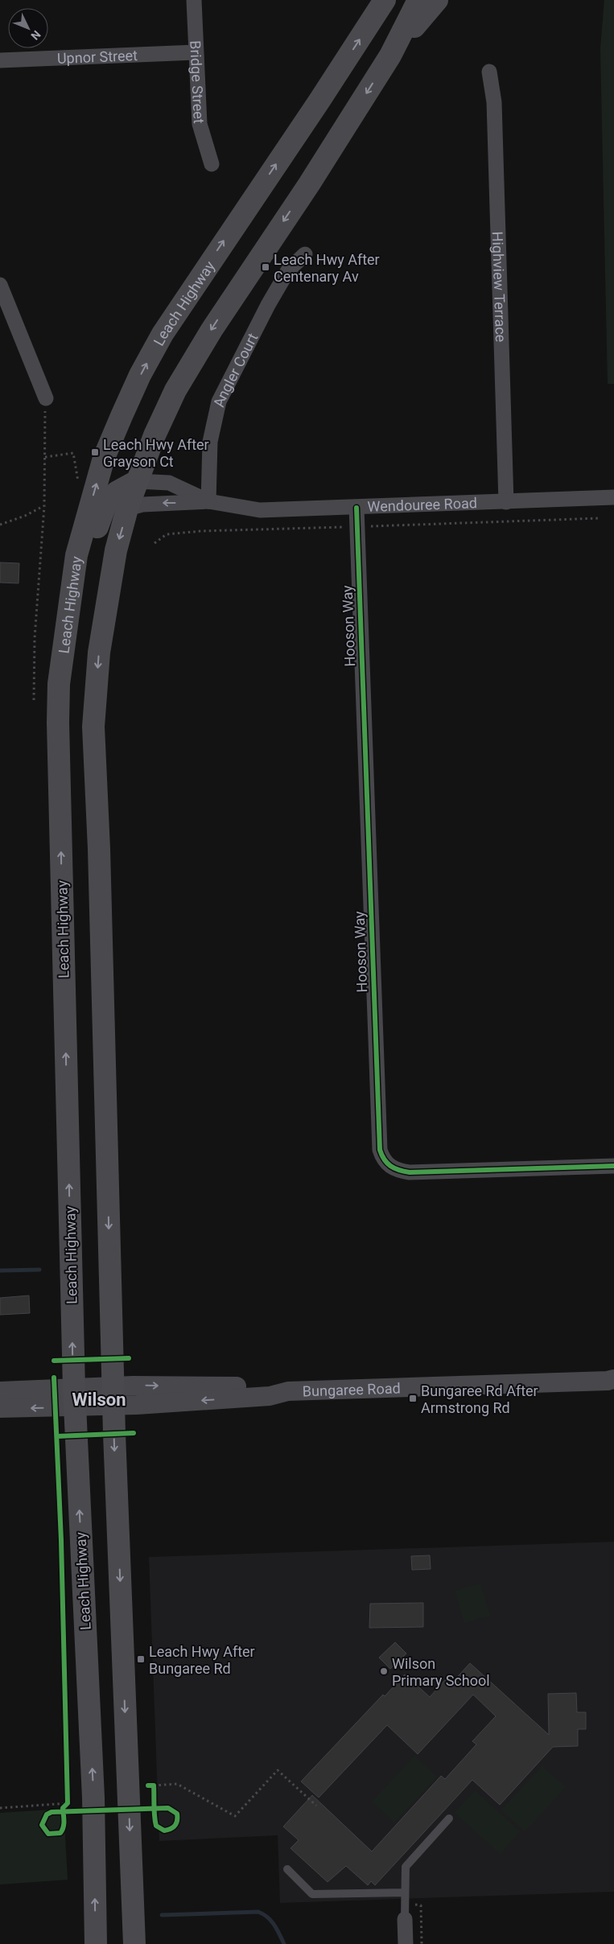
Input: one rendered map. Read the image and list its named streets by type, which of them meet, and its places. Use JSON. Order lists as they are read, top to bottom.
{
  "streets": {
    "highway": ["Leach Highway"],
    "street": [
      "Upnor Street",
      "Bridge Street",
      "Highview Terrace",
      "Angler Court",
      "Wendouree Road",
      "Hooson Way",
      "Bungaree Road"
    ]
  },
  "crossings": [
    ["Upnor Street", "Bridge Street"],
    ["Highview Terrace", "Wendouree Road"],
    ["Leach Highway", "Bungaree Road"],
    ["Angler Court", "Wendouree Road"],
    ["Wendouree Road", "Hooson Way"]
  ],
  "districts": ["Wilson"],
  "places": {
    "transit": [
      "Leach Hwy After Centenary Av",
      "Leach Hwy After Grayson Ct",
      "Bungaree Rd After Armstrong Rd",
      "Leach Hwy After Bungaree Rd"
    ],
    "other": ["Wilson Primary School"]
  },
  "north": "bottom right"
}
